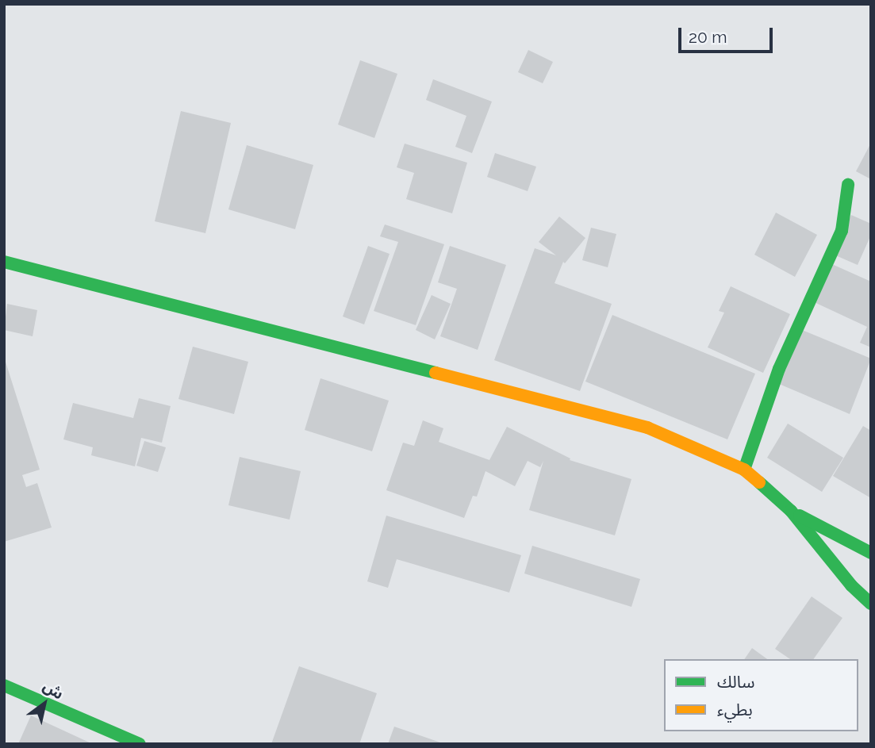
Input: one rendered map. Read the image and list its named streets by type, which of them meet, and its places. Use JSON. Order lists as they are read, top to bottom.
{
  "legend": ["سالك", "بطيء"],
  "scale_bar": "20 m",
  "north": "top right"
}
